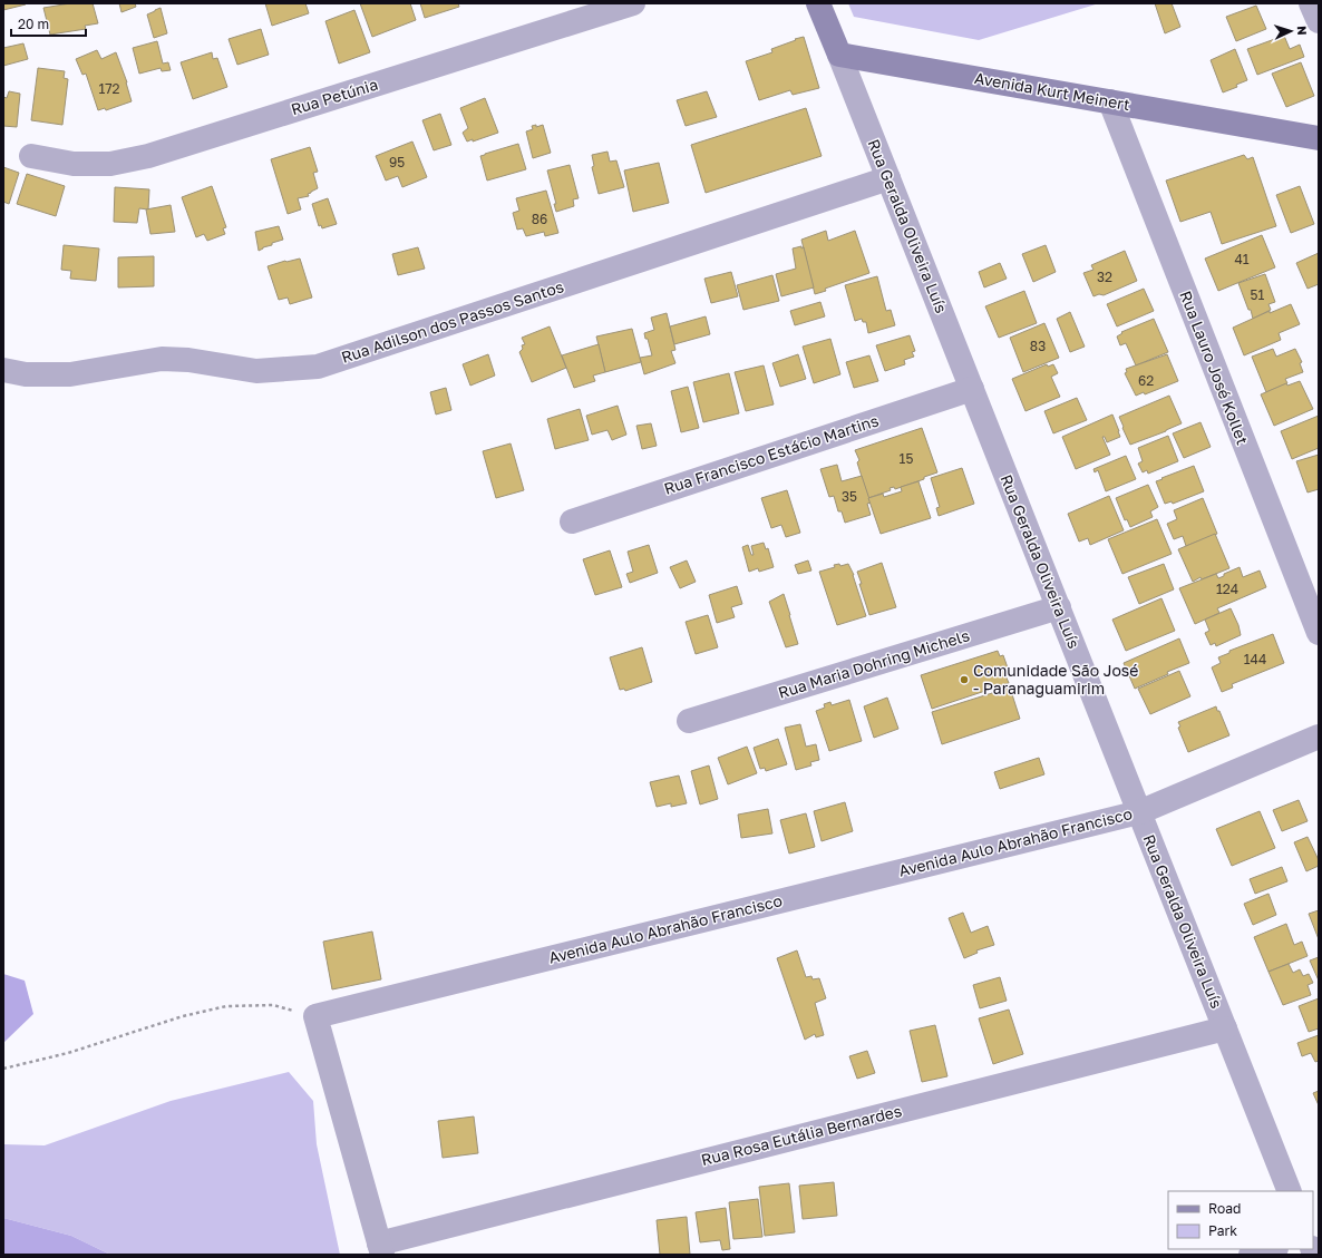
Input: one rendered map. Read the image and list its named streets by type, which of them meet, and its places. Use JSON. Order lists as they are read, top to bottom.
{
  "streets": {
    "street": [
      "Avenida Kurt Meinert",
      "Rua Petúnia",
      "Rua Geralda Oliveira Luís",
      "Rua Adilson dos Passos Santos",
      "Rua Lauro José Kollet",
      "Rua Francisco Estácio Martins",
      "Rua Maria Dohring Michels",
      "Avenida Aulo Abrahão Francisco",
      "Rua Rosa Eutália Bernardes"
    ]
  },
  "crossings": [
    ["Avenida Kurt Meinert", "Rua Geralda Oliveira Luís"],
    ["Avenida Kurt Meinert", "Rua Lauro José Kollet"],
    ["Rua Geralda Oliveira Luís", "Rua Adilson dos Passos Santos"],
    ["Rua Geralda Oliveira Luís", "Rua Francisco Estácio Martins"],
    ["Rua Geralda Oliveira Luís", "Rua Maria Dohring Michels"],
    ["Rua Geralda Oliveira Luís", "Avenida Aulo Abrahão Francisco"],
    ["Rua Geralda Oliveira Luís", "Rua Rosa Eutália Bernardes"]
  ],
  "places": ["Comunidade São José - Paranaguamirim"],
  "house_numbers": [
    "172",
    "95",
    "86",
    "41",
    "32",
    "51",
    "83",
    "62",
    "15",
    "35",
    "124",
    "144"
  ],
  "legend": ["Road", "Park"],
  "scale_bar": "20 m",
  "north": "right"
}
